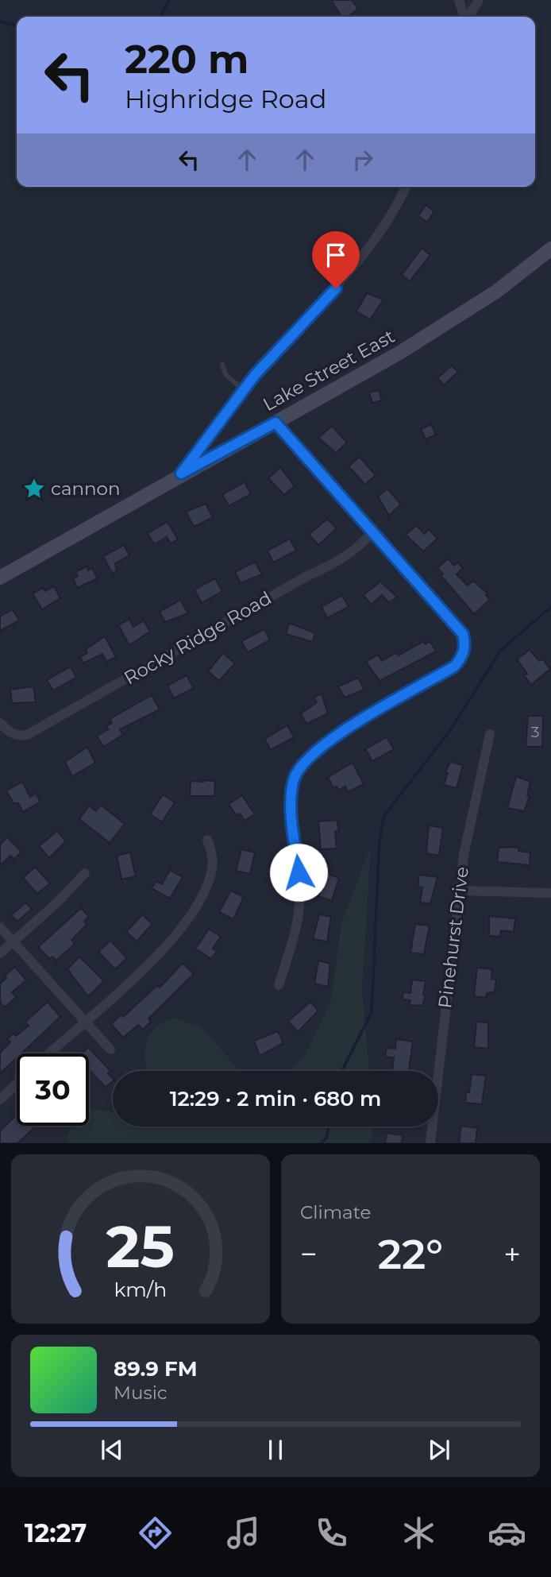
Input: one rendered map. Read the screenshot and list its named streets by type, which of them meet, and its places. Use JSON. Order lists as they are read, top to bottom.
{
  "streets": {
    "main road": ["Lake Street East"],
    "street": ["Rocky Ridge Road", "Pinehurst Drive"]
  },
  "places": {
    "place": ["cannon"]
  },
  "house_numbers": ["3"],
  "page": {
    "turn": ["220 m", "Highridge Road"],
    "limit": "30",
    "trip": "12:29 · 2 min · 680 m",
    "tile": "Climate",
    "heat": ["−", "22°", "+"],
    "song": ["89.9 FM", "Music"],
    "tabs": "12:27",
    "gauge": ["25", "km/h"]
  }
}
